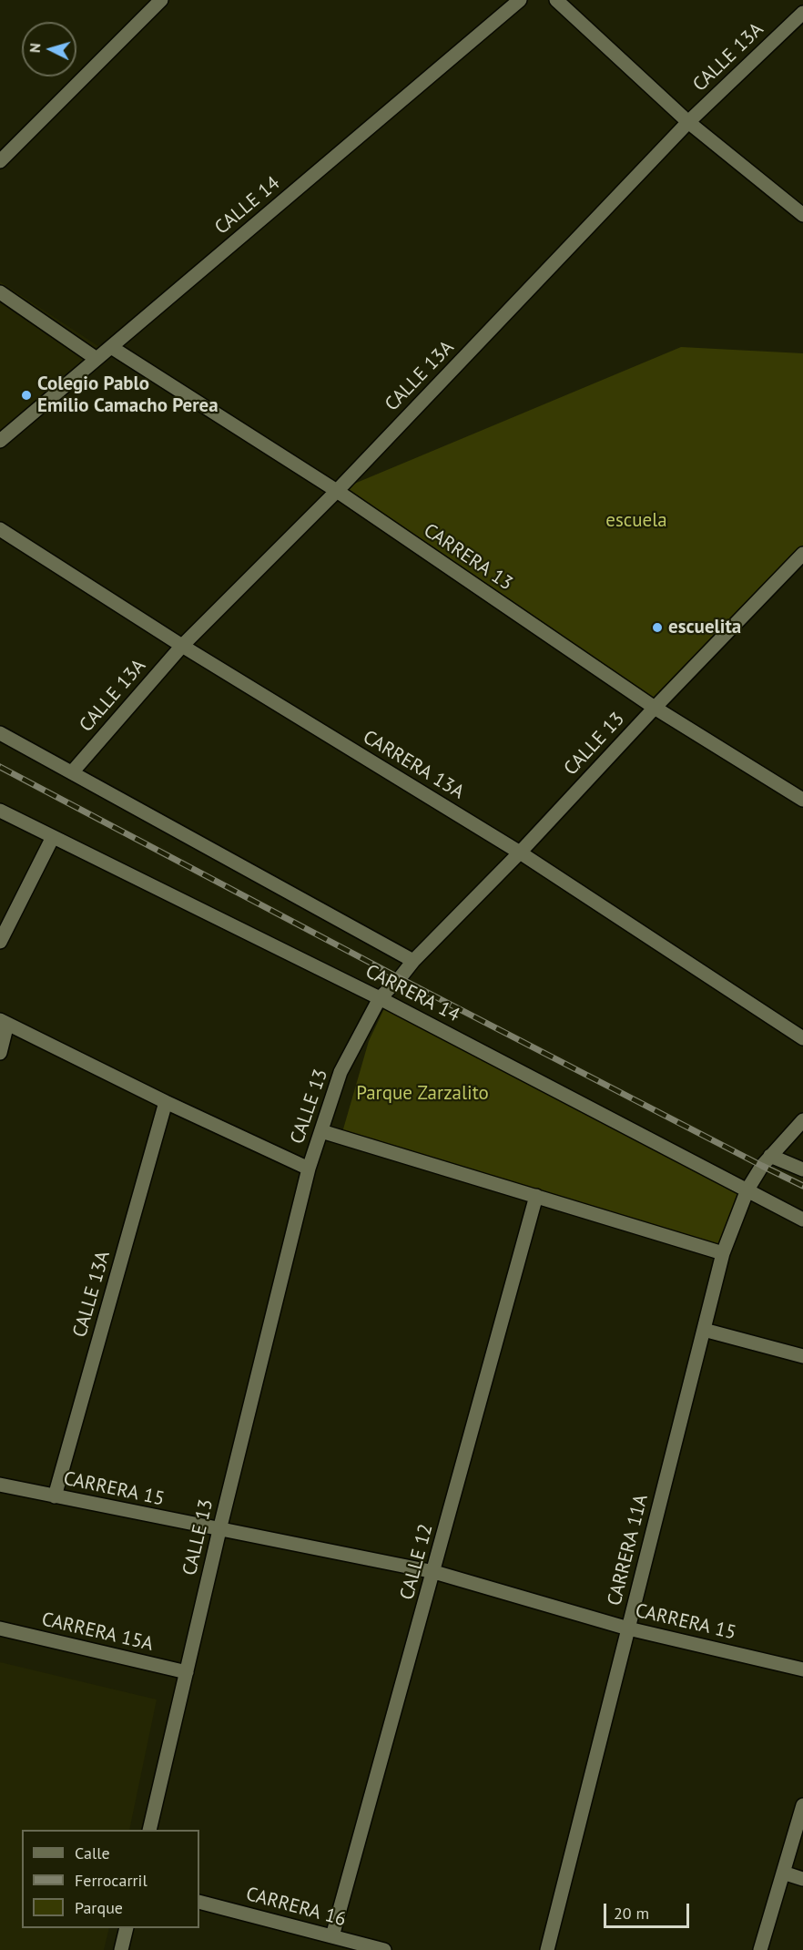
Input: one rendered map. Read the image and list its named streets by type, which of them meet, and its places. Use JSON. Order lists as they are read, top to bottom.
{
  "streets": {
    "street": [
      "CALLE 13A",
      "CALLE 14",
      "CARRERA 13",
      "CALLE 13",
      "CARRERA 13A",
      "CARRERA 14",
      "CARRERA 15",
      "CARRERA 11A",
      "CALLE 12",
      "CARRERA 15A",
      "CARRERA 16"
    ]
  },
  "crossings": [
    ["CALLE 13A", "CARRERA 13"],
    ["CALLE 13A", "CARRERA 13A"],
    ["CALLE 13A", "CARRERA 14"],
    ["CALLE 13A", "CARRERA 15"],
    ["CALLE 14", "CARRERA 13"],
    ["CARRERA 13", "CALLE 13"],
    ["CALLE 13", "CARRERA 13A"],
    ["CALLE 13", "CARRERA 14"],
    ["CALLE 13", "CARRERA 15"],
    ["CALLE 13", "CARRERA 15A"],
    ["CARRERA 14", "CARRERA 11A"],
    ["CARRERA 15", "CARRERA 11A"],
    ["CARRERA 15", "CALLE 12"],
    ["CALLE 12", "CARRERA 16"]
  ],
  "parks": ["escuela", "Parque Zarzalito"],
  "places": ["Colegio Pablo Emilio Camacho Perea", "escuelita"],
  "legend": ["Calle", "Ferrocarril", "Parque"],
  "scale_bar": "20 m",
  "north": "left"
}
